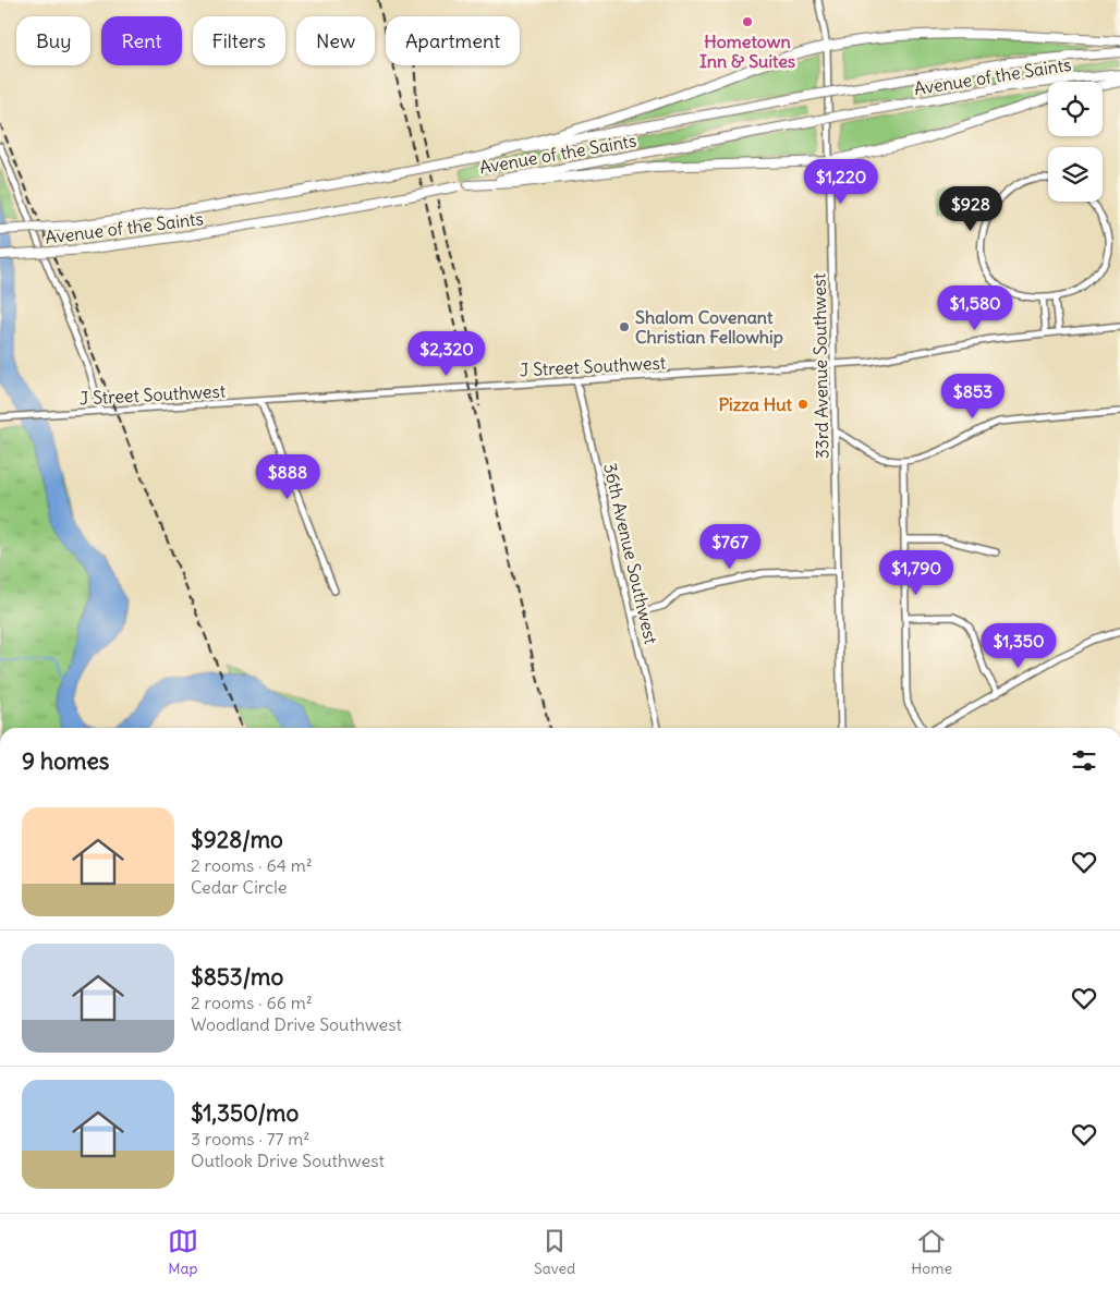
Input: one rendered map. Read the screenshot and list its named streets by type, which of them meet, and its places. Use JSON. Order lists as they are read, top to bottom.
{
  "streets": {
    "highway": ["Avenue of the Saints"],
    "street": ["J Street Southwest", "33rd Avenue Southwest", "36th Avenue Southwest"]
  },
  "crossings": [
    ["J Street Southwest", "33rd Avenue Southwest"],
    ["J Street Southwest", "36th Avenue Southwest"]
  ],
  "places": ["Hometown Inn & Suites", "Shalom Covenant Christian Fellowhip", "Pizza Hut"],
  "page": {
    "chip": [
      "Buy",
      "Rent",
      "Filters",
      "New",
      "Apartment"
    ],
    "price": [
      "$1,220",
      "$928",
      "$1,580",
      "$2,320",
      "$853",
      "$888",
      "$767",
      "$1,790",
      "$1,350"
    ],
    "heading": "9 homes",
    "list": [
      {
        "name": "$928/mo",
        "note": "2 rooms · 64 m² · Cedar Circle"
      },
      {
        "name": "$853/mo",
        "note": "2 rooms · 66 m² · Woodland Drive Southwest"
      },
      {
        "name": "$1,350/mo",
        "note": "3 rooms · 77 m² · Outlook Drive Southwest"
      }
    ],
    "tabs": ["Map", "Saved", "Home"]
  }
}
